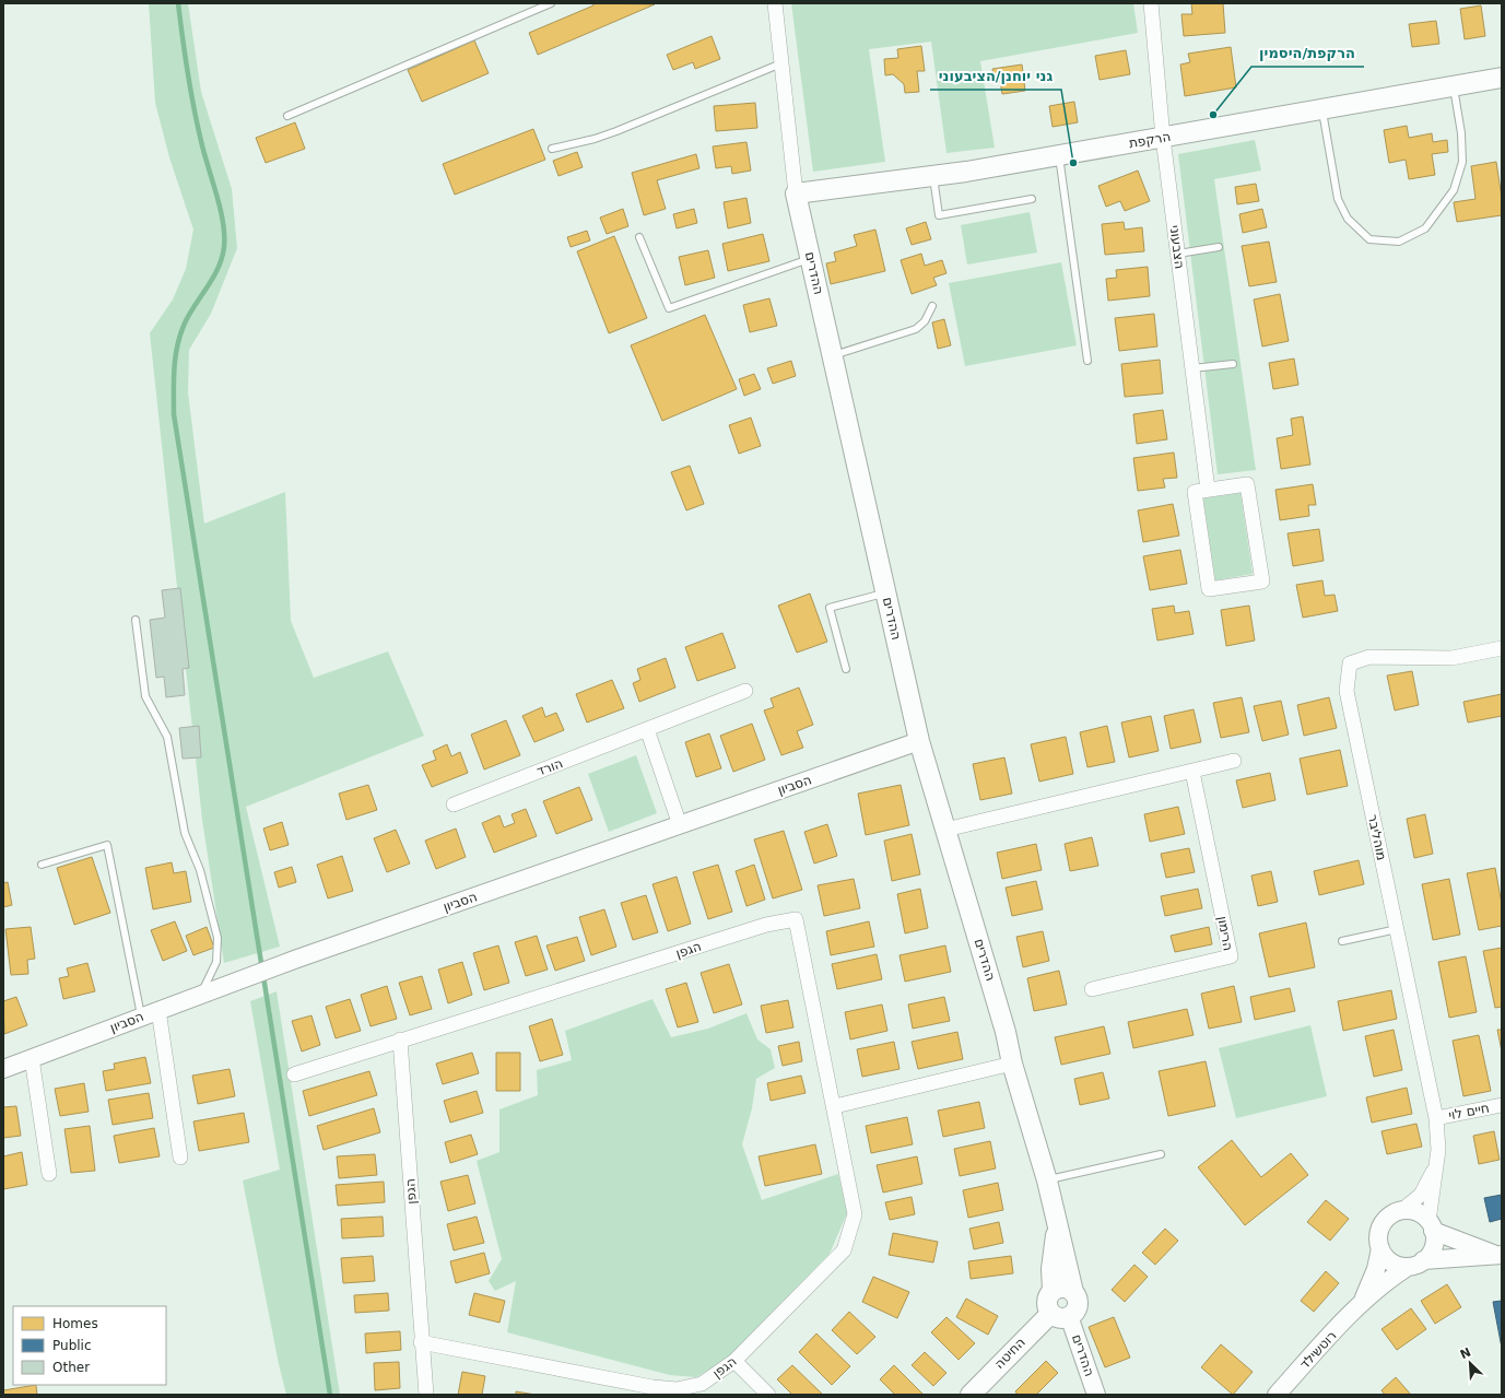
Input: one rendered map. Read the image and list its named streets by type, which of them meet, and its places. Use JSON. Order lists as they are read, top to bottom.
{
  "streets": {
    "main road": ["הרקפת", "ההדרים", "החיטה"],
    "street": [
      "הצבעוני",
      "הורד",
      "הסביון",
      "מוהליבר",
      "הרימון",
      "הגפן",
      "חיים לוי",
      "רוטשילד"
    ]
  },
  "crossings": [
    ["הרקפת", "הצבעוני"],
    ["הרקפת", "ההדרים"],
    ["ההדרים", "הסביון"],
    ["ההדרים", "החיטה"],
    ["מוהליבר", "חיים לוי"],
    ["מוהליבר", "רוטשילד"]
  ],
  "places": ["הרקפת/היסמין", "גני יוחנן/הציבעוני"],
  "legend": ["Homes", "Public", "Other"],
  "north": "top left"
}
